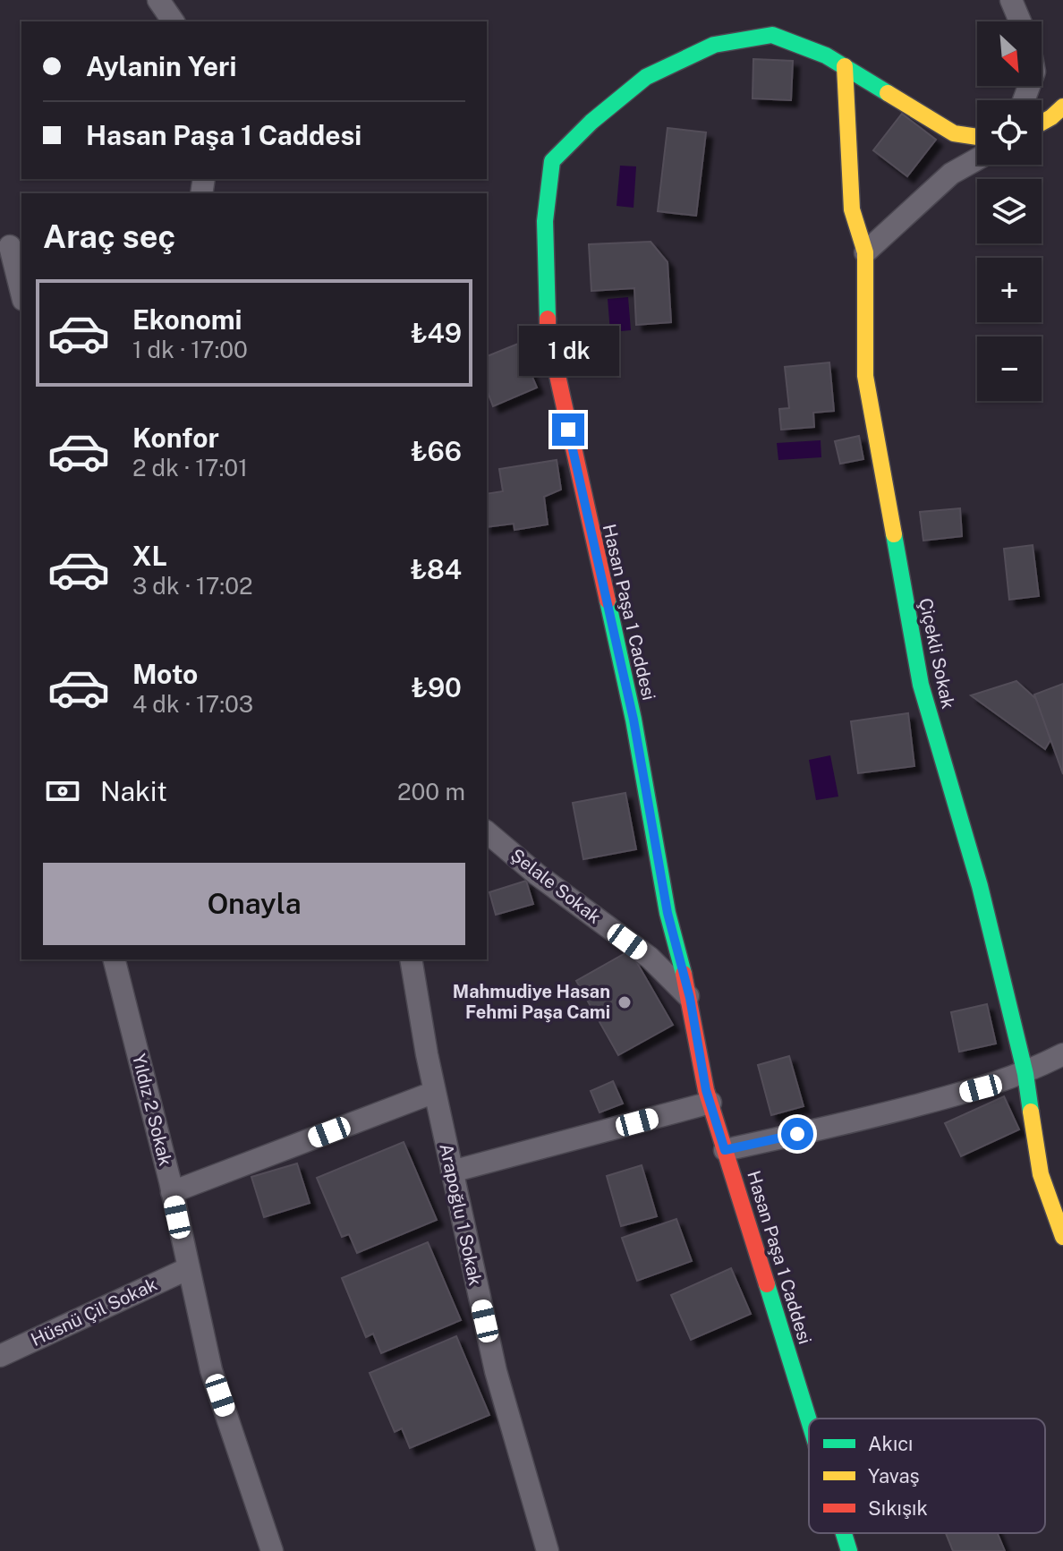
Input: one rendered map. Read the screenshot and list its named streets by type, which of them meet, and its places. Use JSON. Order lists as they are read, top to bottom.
{
  "streets": {
    "street": [
      "Hasan Paşa 1 Caddesi",
      "Çiçekli Sokak",
      "Şelale Sokak",
      "Yıldız 2 Sokak",
      "Arapoğlu 1 Sokak",
      "Hüsnü Çil Sokak"
    ]
  },
  "crossings": [
    ["Hasan Paşa 1 Caddesi", "Çiçekli Sokak"],
    ["Hasan Paşa 1 Caddesi", "Şelale Sokak"],
    ["Yıldız 2 Sokak", "Hüsnü Çil Sokak"]
  ],
  "places": ["Mahmudiye Hasan Fehmi Paşa Cami"],
  "legend": ["Akıcı", "Yavaş", "Sıkışık"],
  "north": "bottom right",
  "page": {
    "map_buttons": ["+", "−"],
    "banner": ["Aylanin Yeri", "Hasan Paşa 1 Caddesi"],
    "heading": "Araç seç",
    "list": [
      {
        "name": "Ekonomi",
        "note": "1 dk · 17:00",
        "value": "₺49"
      },
      {
        "name": "Konfor",
        "note": "2 dk · 17:01",
        "value": "₺66"
      },
      {
        "name": "XL",
        "note": "3 dk · 17:02",
        "value": "₺84"
      },
      {
        "name": "Moto",
        "note": "4 dk · 17:03",
        "value": "₺90"
      }
    ],
    "bubble": "1 dk",
    "pay": ["Nakit", "200 m"],
    "buttons": "Onayla"
  }
}
